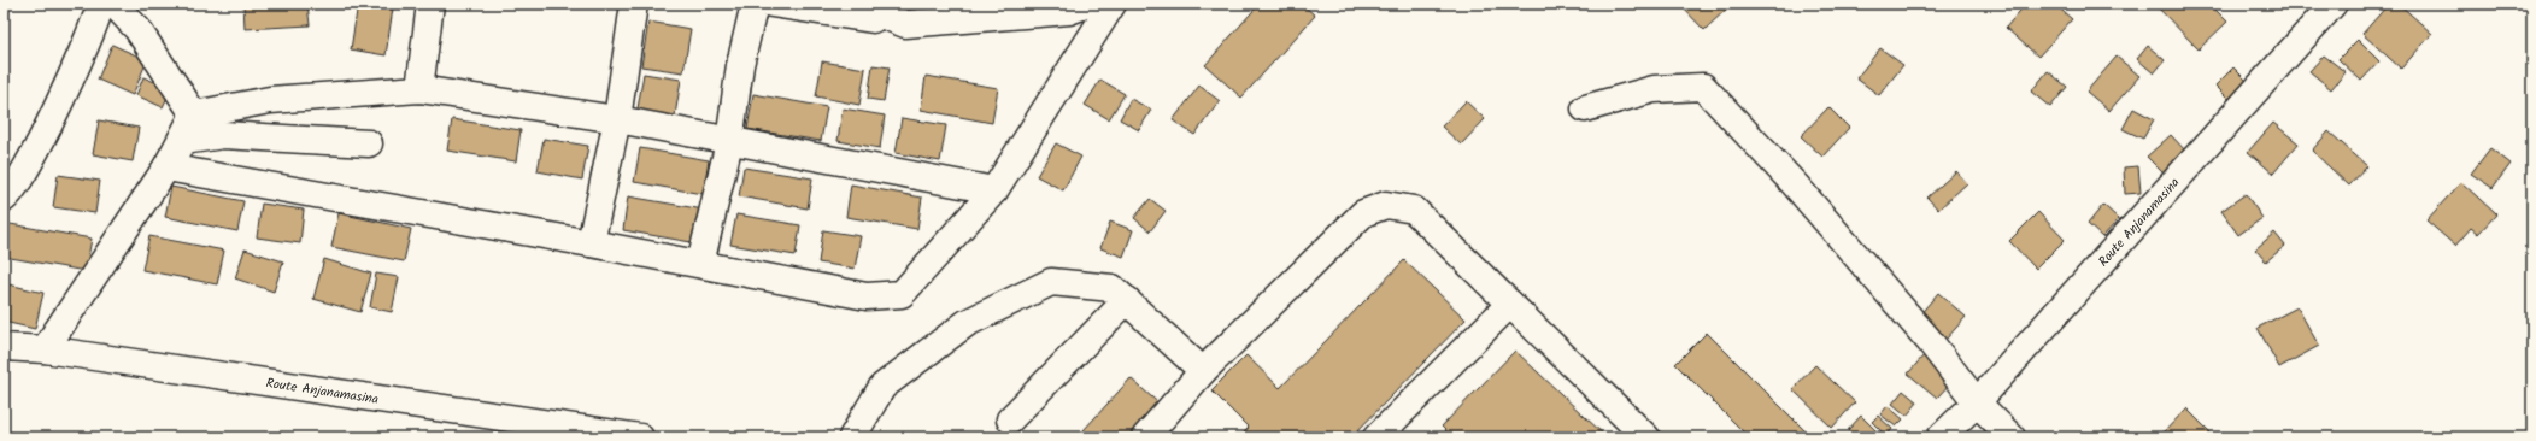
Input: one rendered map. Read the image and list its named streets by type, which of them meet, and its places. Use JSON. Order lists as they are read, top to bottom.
{
  "streets": {
    "street": ["Route Anjanamasina"]
  }
}
